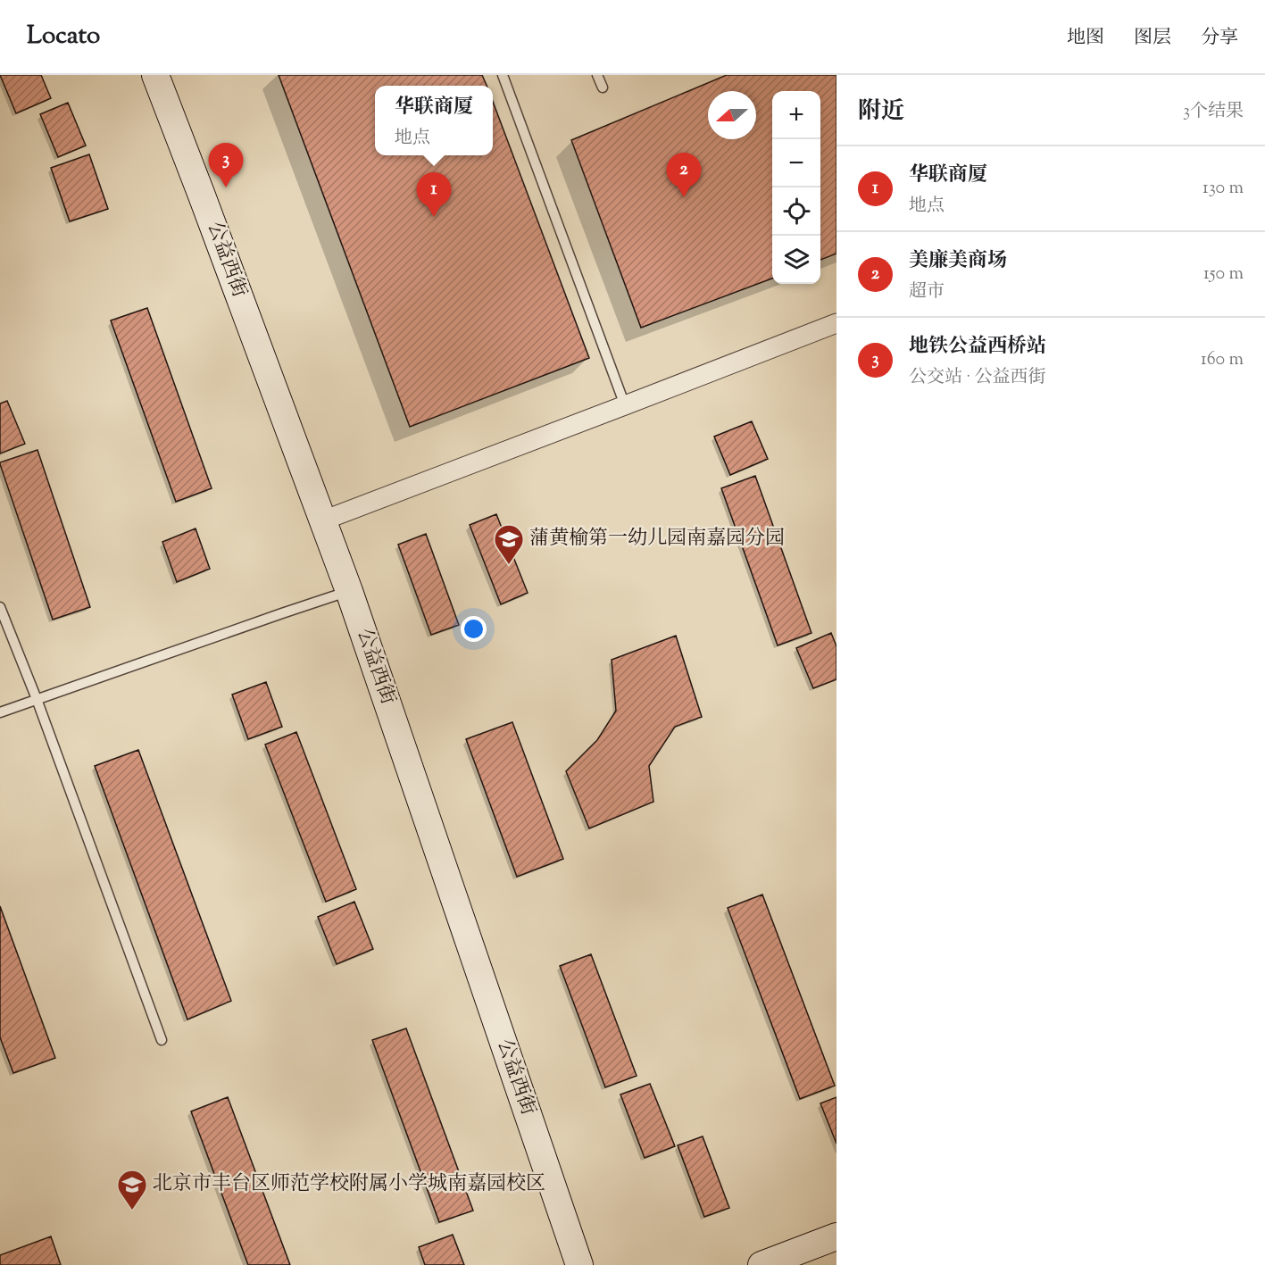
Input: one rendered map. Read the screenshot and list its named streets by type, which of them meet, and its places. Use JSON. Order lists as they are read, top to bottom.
{
  "streets": {
    "street": ["公益西街"]
  },
  "places": {
    "school or university": ["蒲黄榆第一幼儿园南嘉园分园", "北京市丰台区师范学校附属小学城南嘉园校区"]
  },
  "north": "left",
  "page": {
    "header": "Locato",
    "nav": ["地图", "图层", "分享"],
    "heading": ["附近", "3个结果"],
    "popup": ["华联商厦", "地点"],
    "map_buttons": ["+", "−"],
    "pins": ["3", "2", "1"],
    "list": [
      {
        "mark": "1",
        "name": "华联商厦",
        "note": "地点",
        "value": "130 m"
      },
      {
        "mark": "2",
        "name": "美廉美商场",
        "note": "超市",
        "value": "150 m"
      },
      {
        "mark": "3",
        "name": "地铁公益西桥站",
        "note": "公交站 · 公益西街",
        "value": "160 m"
      }
    ]
  }
}
